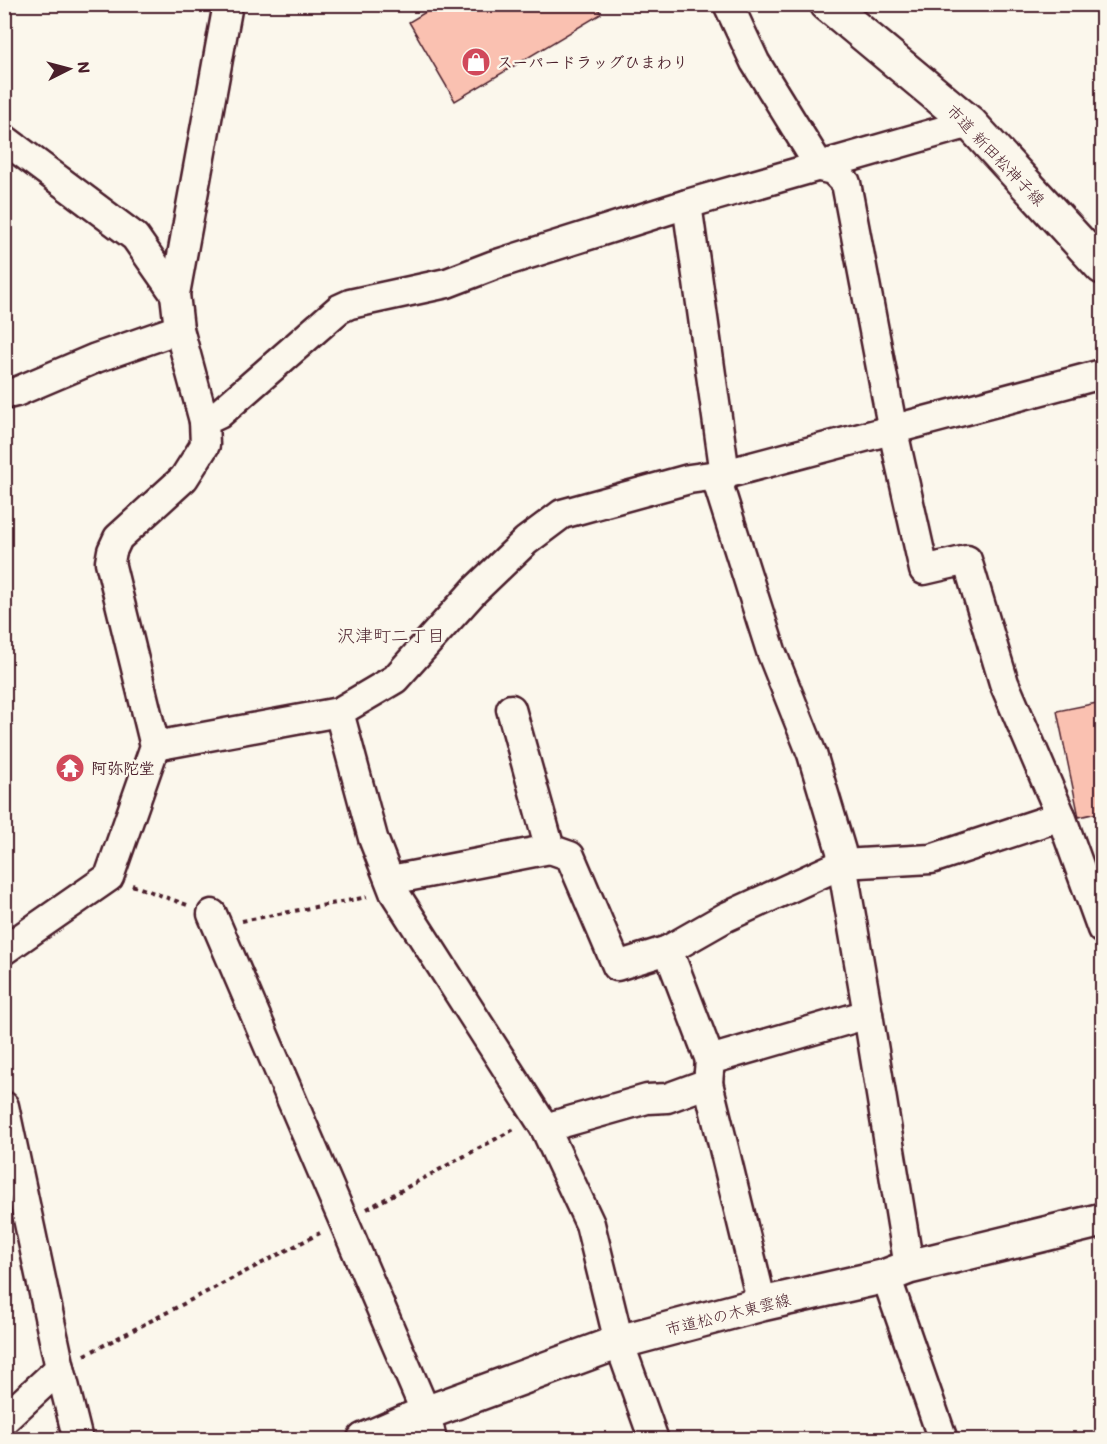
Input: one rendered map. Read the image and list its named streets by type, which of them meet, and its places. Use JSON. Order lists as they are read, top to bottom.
{
  "streets": {
    "street": ["市道 新田松神子線", "市道松の木東雲線"]
  },
  "districts": ["沢津町二丁目"],
  "places": {
    "shop": ["スーパードラッグひまわり"],
    "temple": ["阿弥陀堂"]
  },
  "north": "right"
}
